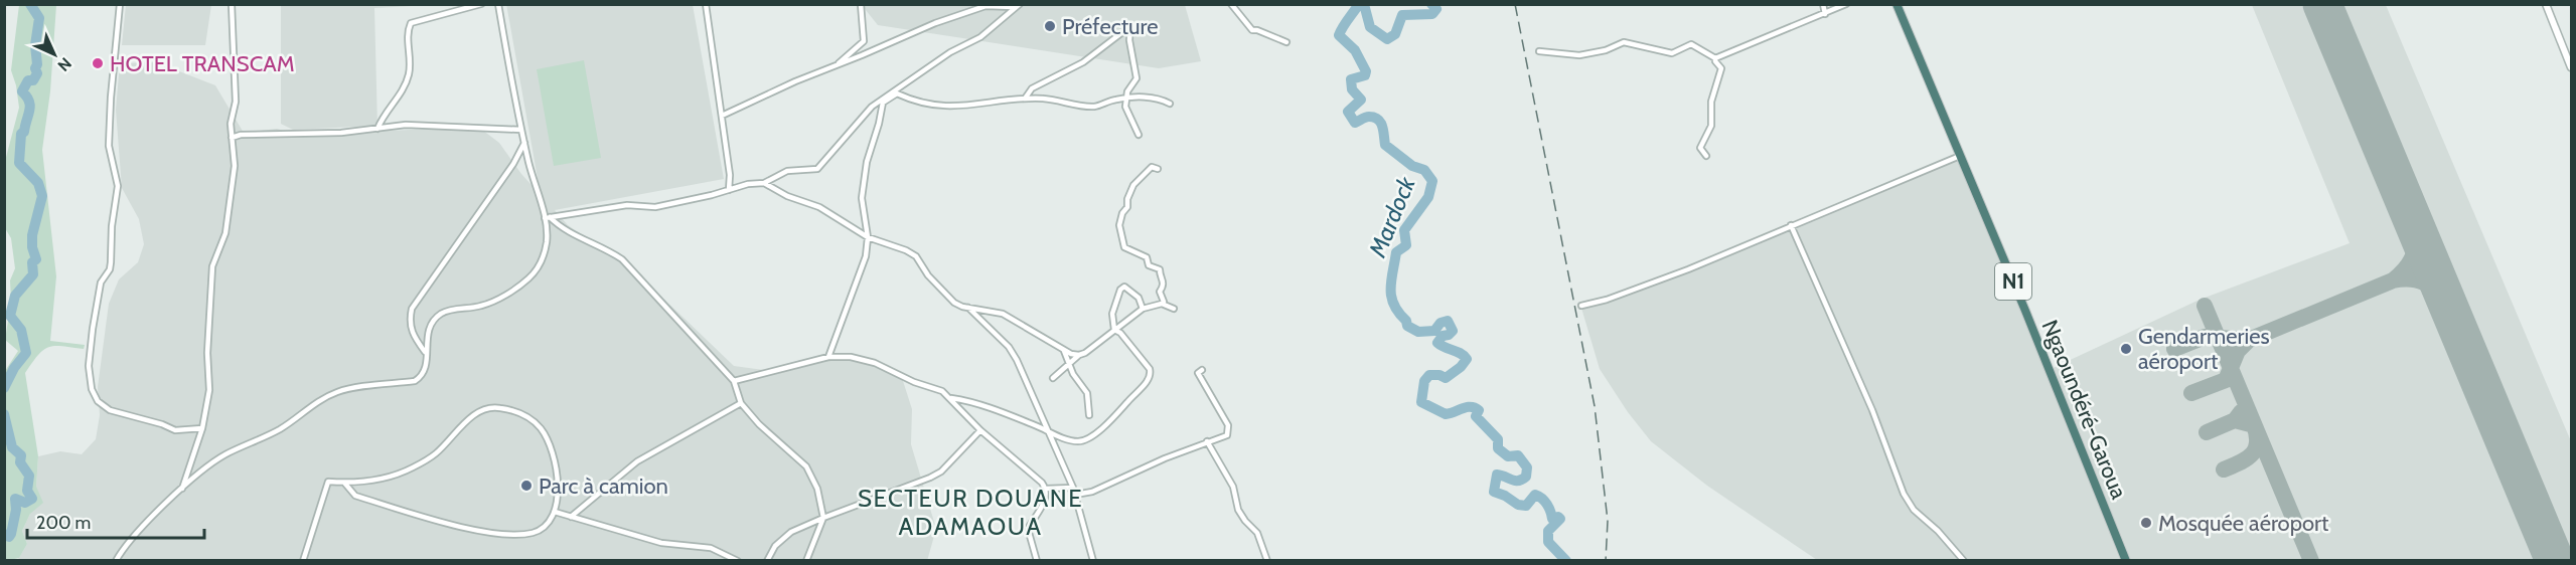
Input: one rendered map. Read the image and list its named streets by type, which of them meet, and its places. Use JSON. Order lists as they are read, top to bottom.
{
  "streets": {
    "highway": ["N1", "Ngaoundéré-Garoua"]
  },
  "districts": ["SECTEUR DOUANE ADAMAOUA"],
  "water": ["Mardock"],
  "places": [
    "Préfecture",
    "HOTEL TRANSCAM",
    "Gendarmeries aéroport",
    "Parc à camion",
    "Mosquée aéroport"
  ],
  "scale_bar": "200 m",
  "north": "bottom right"
}
